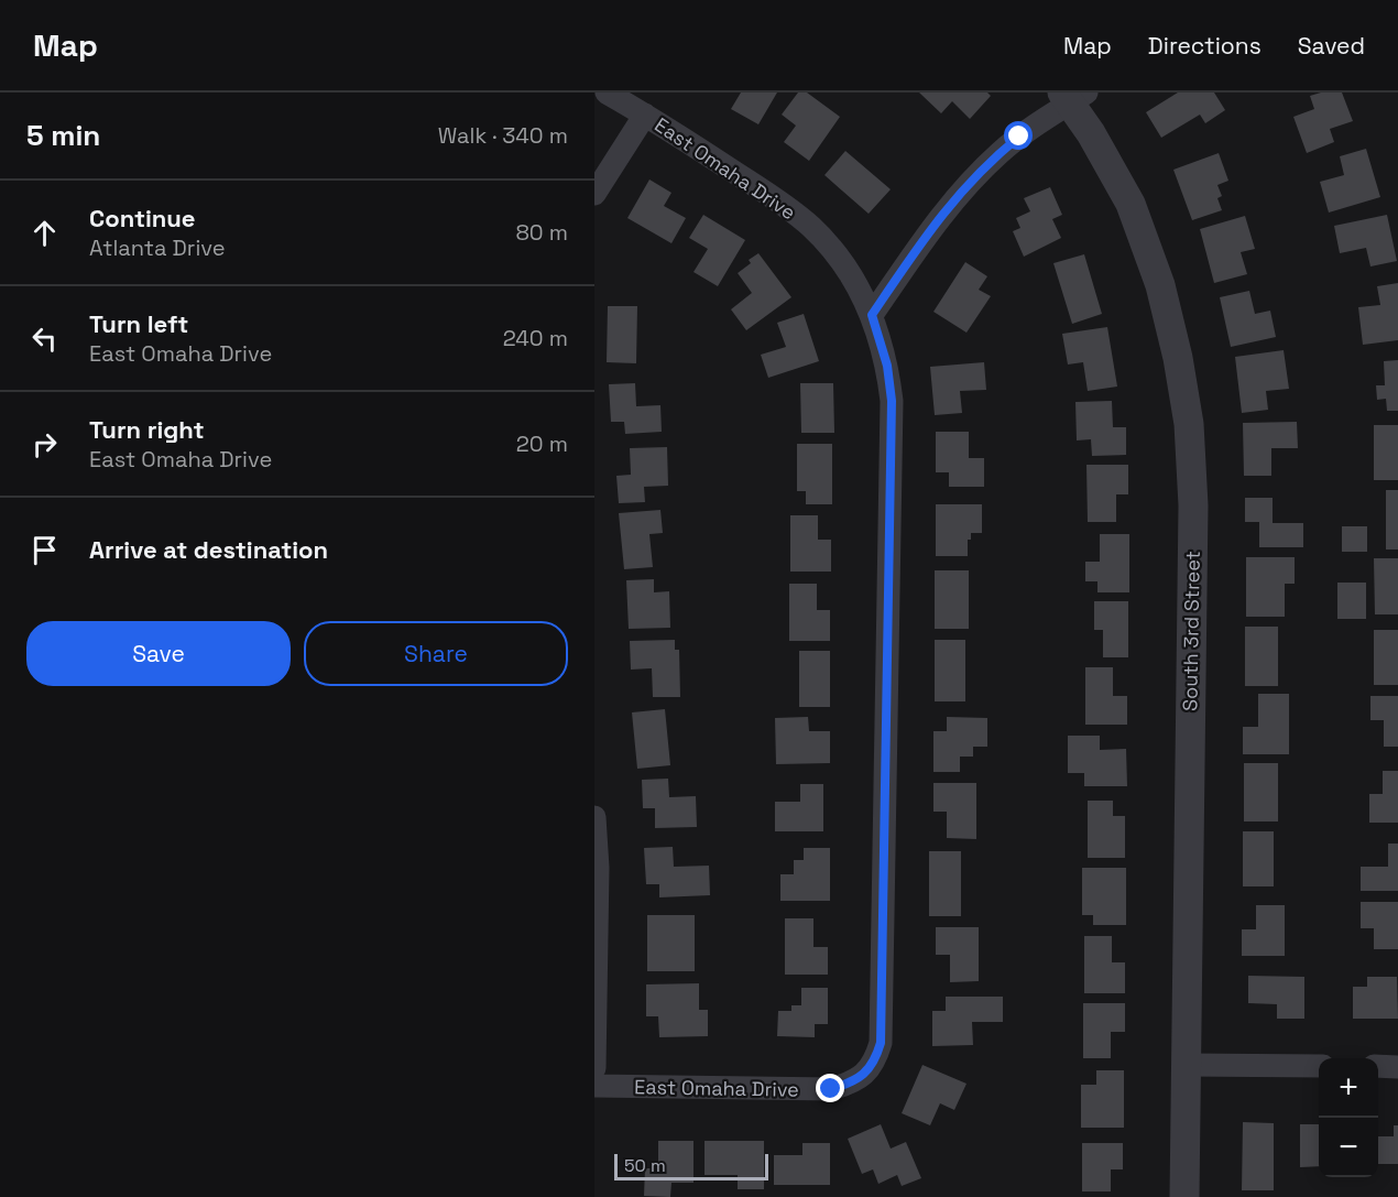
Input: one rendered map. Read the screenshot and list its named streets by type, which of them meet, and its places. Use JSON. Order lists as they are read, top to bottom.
{
  "streets": {
    "street": ["East Omaha Drive", "South 3rd Street"]
  },
  "scale_bar": "50 m",
  "page": {
    "header": "Map",
    "nav": ["Map", "Directions", "Saved"],
    "heading": ["5 min", "Walk · 340 m"],
    "list": [
      ["Continue", "Atlanta Drive", "80 m"],
      ["Turn left", "East Omaha Drive", "240 m"],
      ["Turn right", "East Omaha Drive", "20 m"],
      "Arrive at destination"
    ],
    "buttons": ["Save", "Share"],
    "map_buttons": ["+", "−"],
    "scale": "50 m"
  }
}
